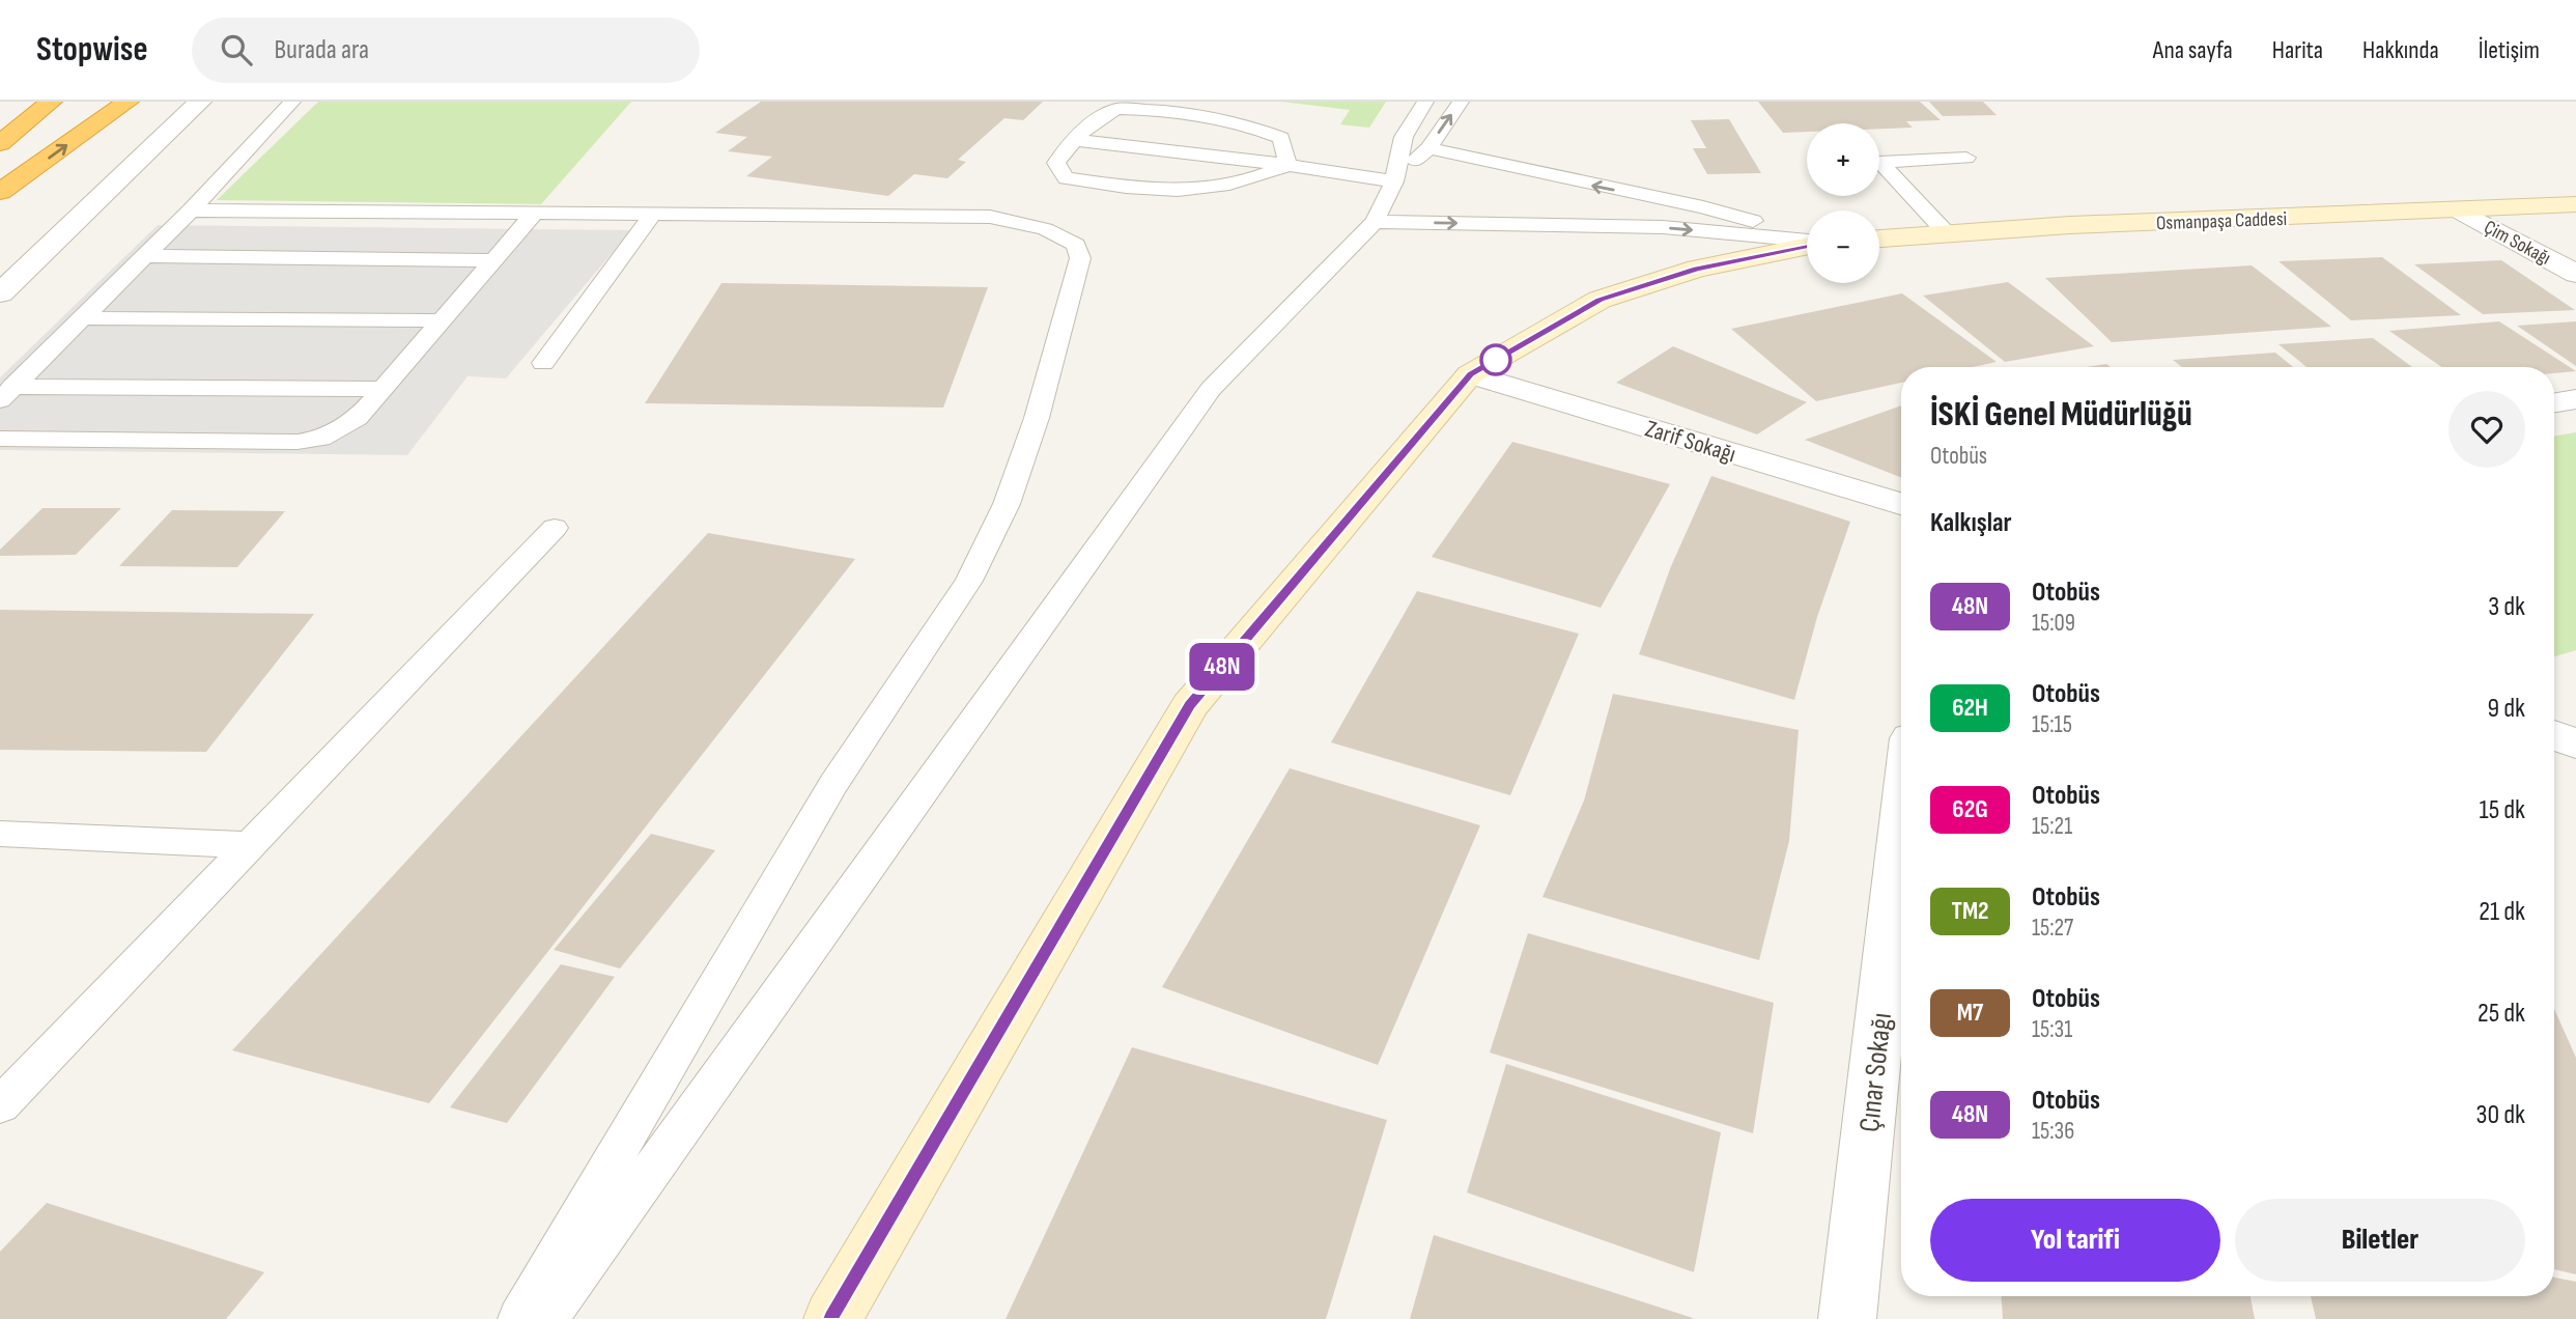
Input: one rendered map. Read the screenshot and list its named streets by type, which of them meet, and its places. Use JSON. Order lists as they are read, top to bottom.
{
  "streets": {
    "main road": ["Osmanpaşa Caddesi"],
    "street": ["Çim Sokağı", "Zarif Sokağı", "Çınar Sokağı"]
  },
  "crossings": [
    ["Osmanpaşa Caddesi", "Çim Sokağı"]
  ],
  "lines": ["bus line 48N"],
  "page": {
    "header": "Stopwise",
    "search": "Burada ara",
    "nav": [
      "Ana sayfa",
      "Harita",
      "Hakkında",
      "İletişim"
    ],
    "on_map": "48N",
    "map_buttons": ["+", "−"],
    "heading": [
      ["İSKİ Genel Müdürlüğü", "Otobüs"],
      "Kalkışlar"
    ],
    "list": [
      {
        "mark": "48N",
        "name": "Otobüs",
        "note": "15:09",
        "value": "3 dk"
      },
      {
        "mark": "62H",
        "name": "Otobüs",
        "note": "15:15",
        "value": "9 dk"
      },
      {
        "mark": "62G",
        "name": "Otobüs",
        "note": "15:21",
        "value": "15 dk"
      },
      {
        "mark": "TM2",
        "name": "Otobüs",
        "note": "15:27",
        "value": "21 dk"
      },
      {
        "mark": "M7",
        "name": "Otobüs",
        "note": "15:31",
        "value": "25 dk"
      },
      {
        "mark": "48N",
        "name": "Otobüs",
        "note": "15:36",
        "value": "30 dk"
      }
    ],
    "buttons": ["Yol tarifi", "Biletler"]
  }
}
